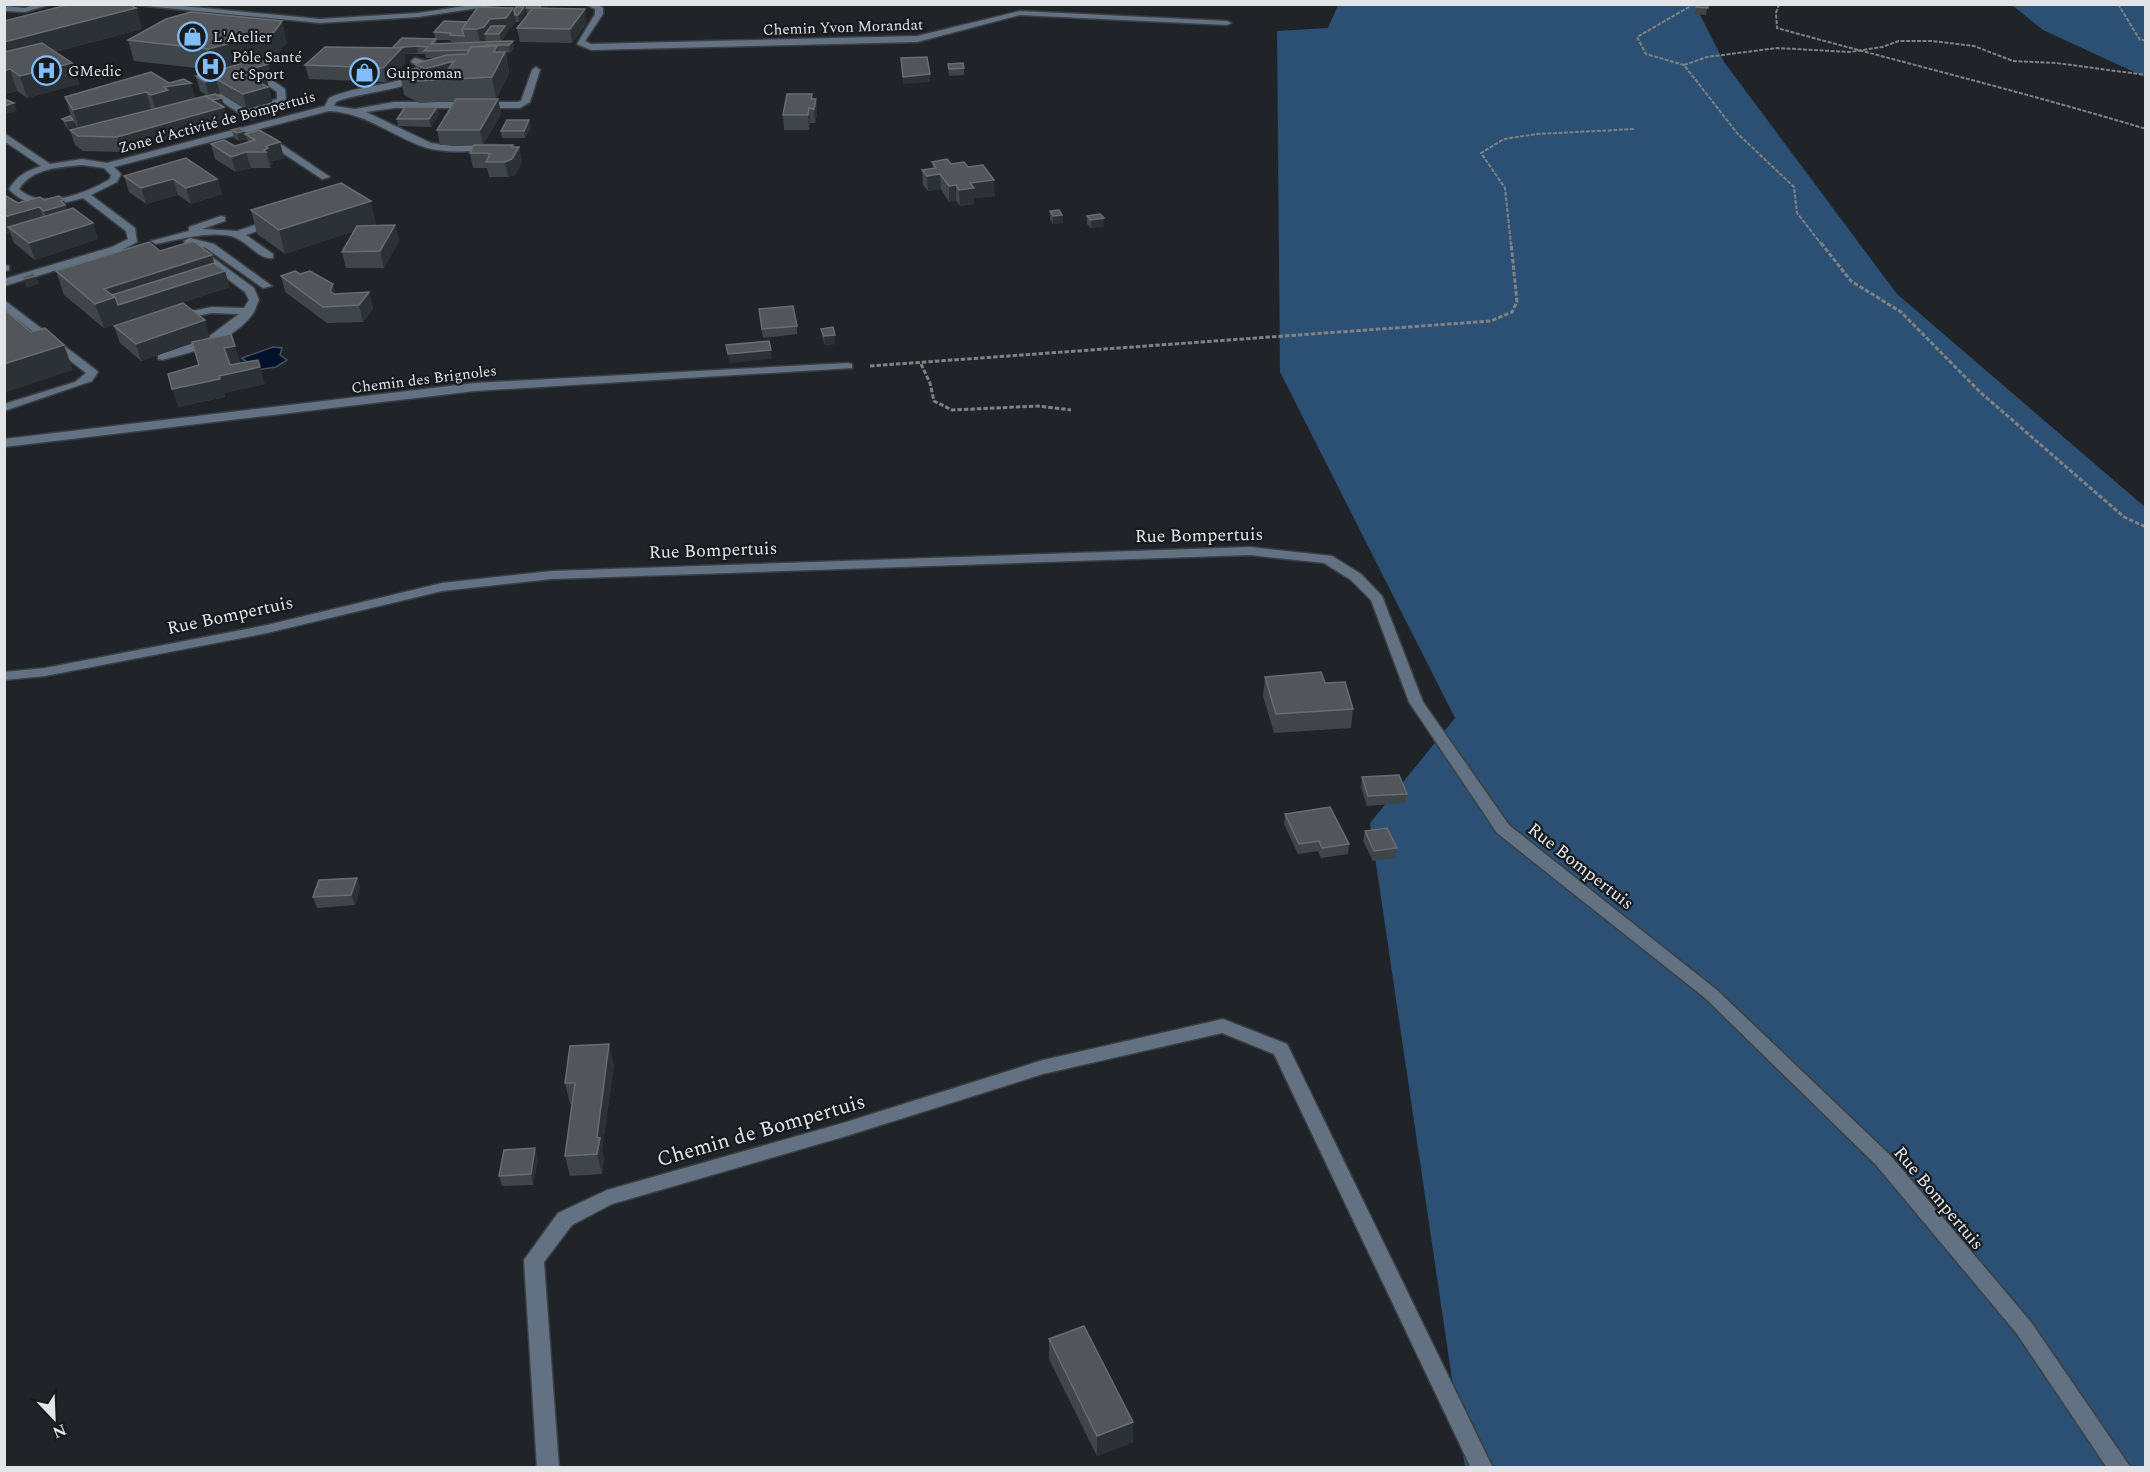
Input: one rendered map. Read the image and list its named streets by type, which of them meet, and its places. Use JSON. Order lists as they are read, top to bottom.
{
  "streets": {
    "street": [
      "Chemin Yvon Morandat",
      "Zone d'Activité de Bompertuis",
      "Chemin des Brignoles",
      "Rue Bompertuis",
      "Chemin de Bompertuis"
    ]
  },
  "places": {
    "shop": ["L'Atelier", "Guiproman"],
    "hospital": ["Pôle Santé et Sport", "GMedic"]
  },
  "north": "bottom right"
}
